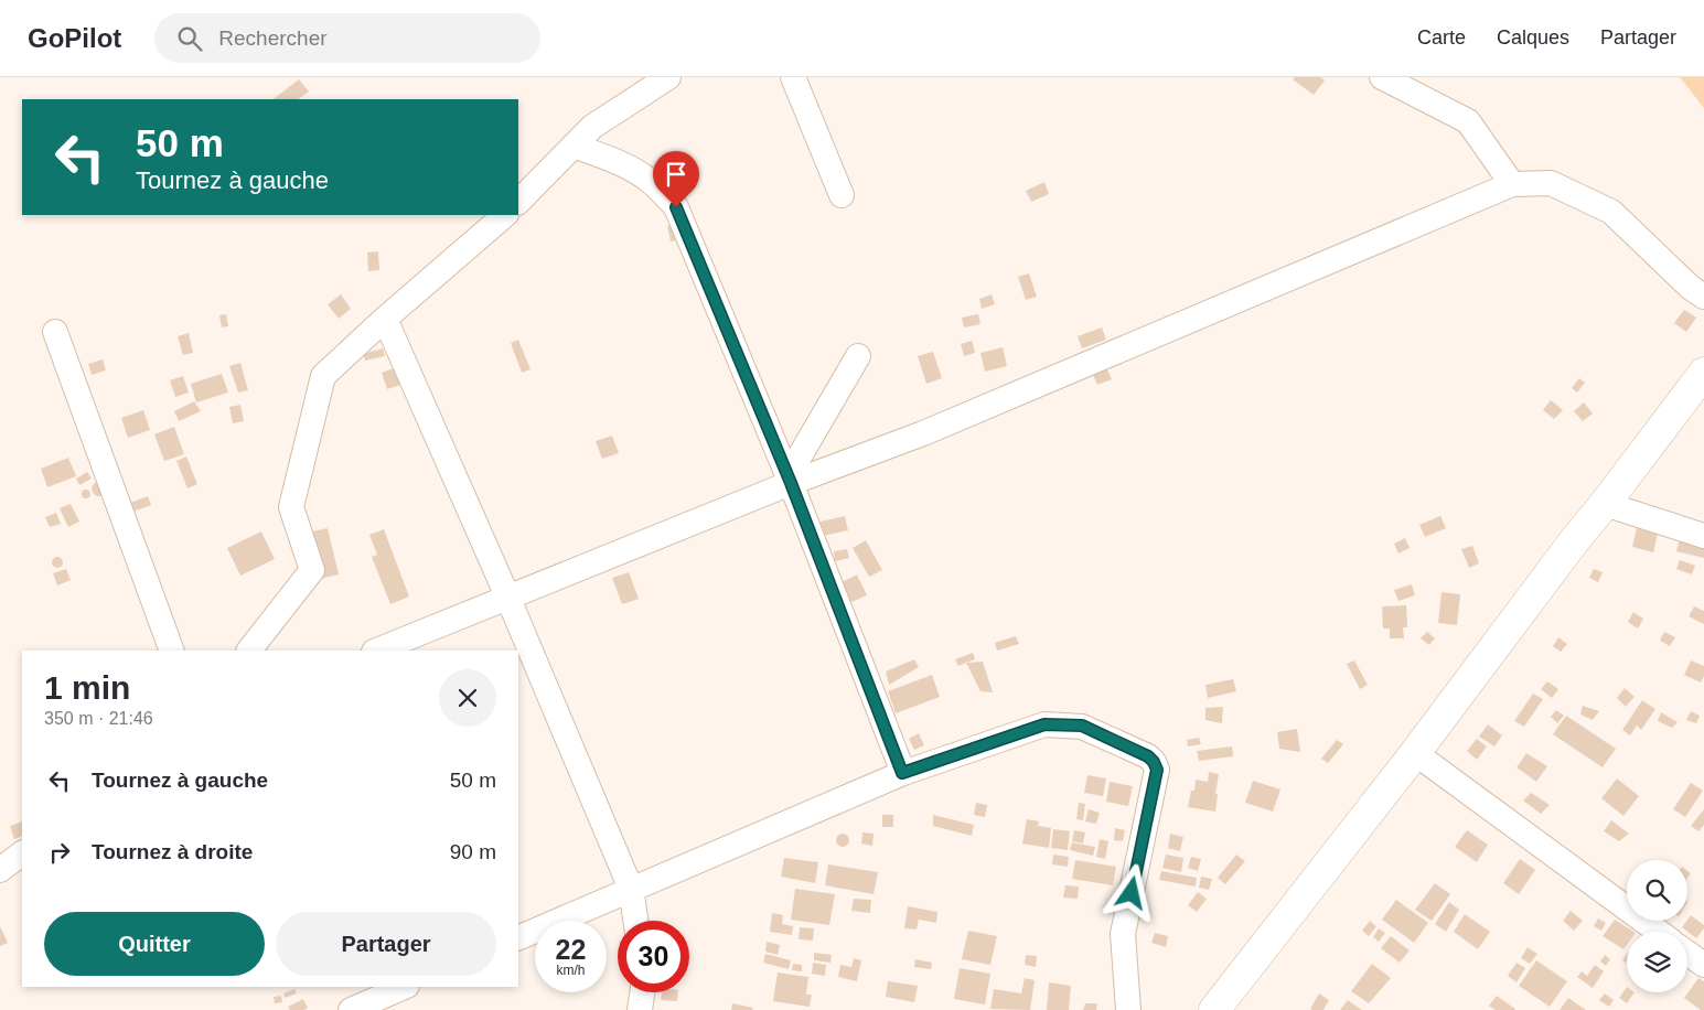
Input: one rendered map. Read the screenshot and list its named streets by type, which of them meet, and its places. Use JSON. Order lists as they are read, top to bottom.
{
  "page": {
    "header": "GoPilot",
    "search": "Rechercher",
    "nav": ["Carte", "Calques", "Partager"],
    "turn": ["50 m", "Tournez à gauche"],
    "heading": ["1 min", "350 m · 21:46"],
    "list": [
      {
        "name": "Tournez à gauche",
        "value": "50 m"
      },
      {
        "name": "Tournez à droite",
        "value": "90 m"
      }
    ],
    "buttons": ["Quitter", "Partager"],
    "speed": "22 km/h",
    "limit": "30"
  }
}
